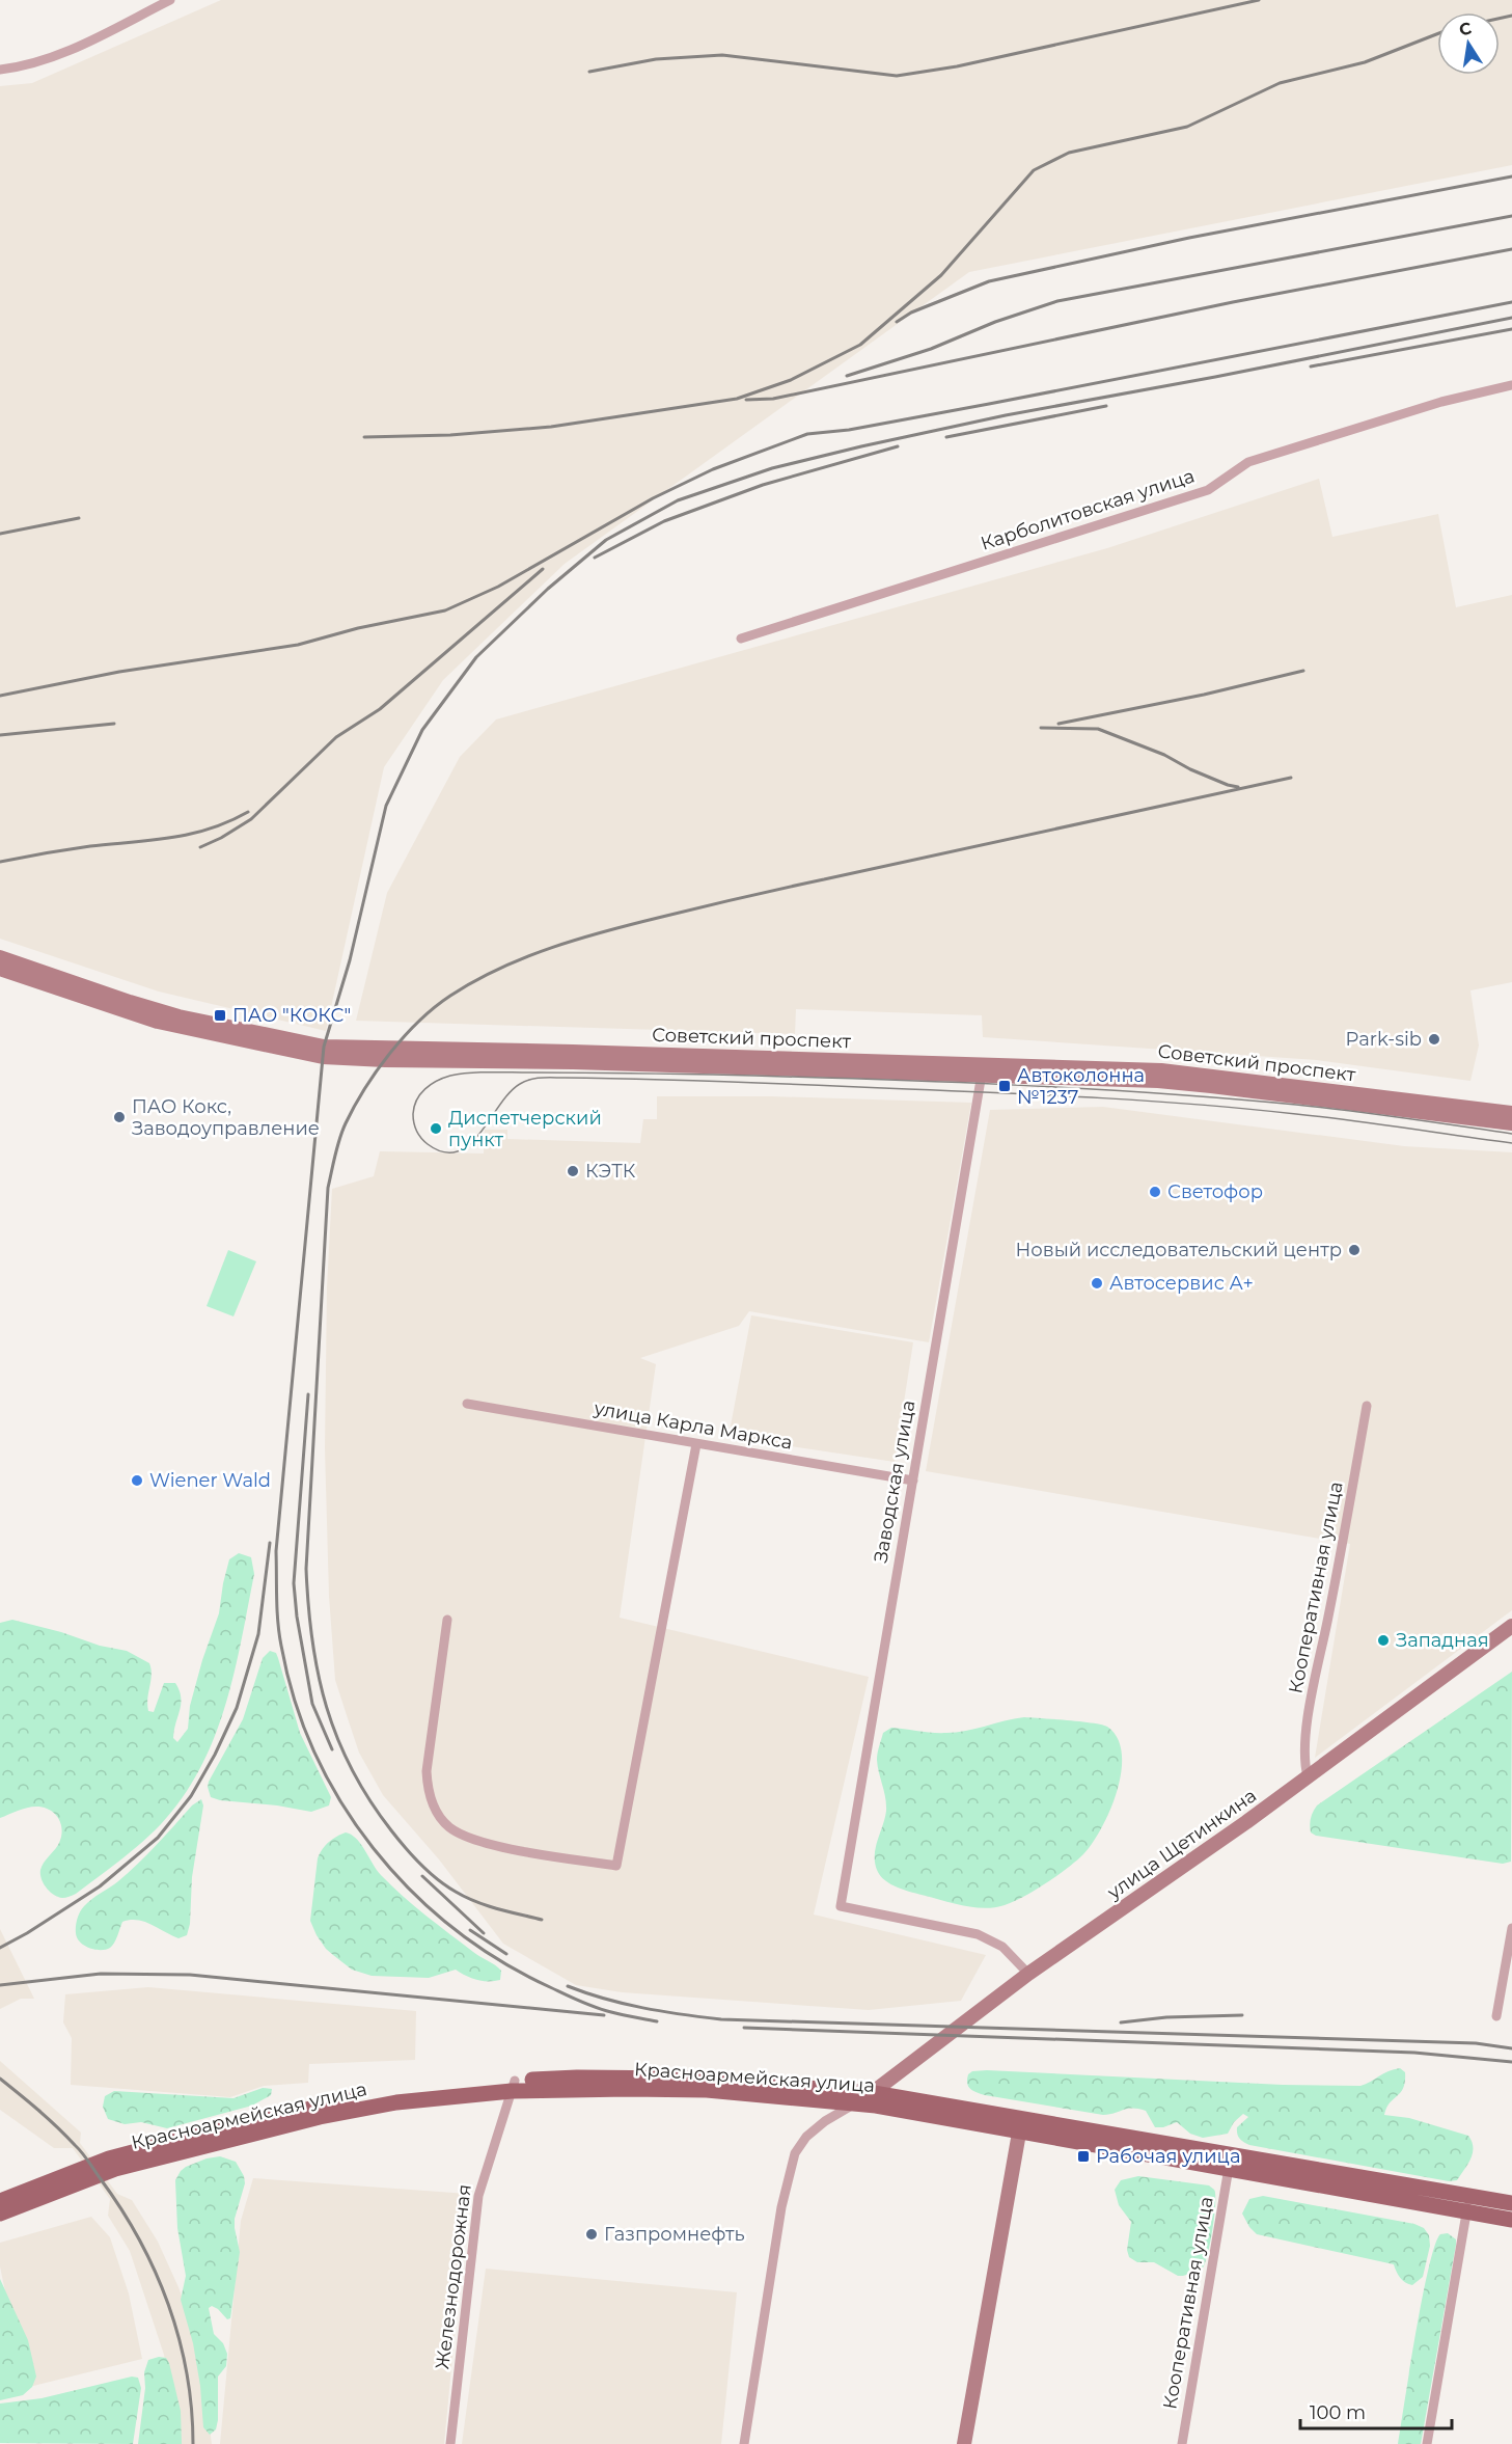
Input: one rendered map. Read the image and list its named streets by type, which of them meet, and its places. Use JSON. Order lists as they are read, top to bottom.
{
  "streets": {
    "main road": ["Советский проспект", "улица Щетинкина", "Красноармейская улица"],
    "street": [
      "Карболитовская улица",
      "улица Карла Маркса",
      "Заводская улица",
      "Кооперативная улица",
      "Железнодорожная"
    ]
  },
  "crossings": [
    ["Советский проспект", "Заводская улица"],
    ["улица Карла Маркса", "Заводская улица"],
    ["Заводская улица", "улица Щетинкина"],
    ["Кооперативная улица", "улица Щетинкина"],
    ["Кооперативная улица", "Красноармейская улица"],
    ["улица Щетинкина", "Красноармейская улица"],
    ["Красноармейская улица", "Железнодорожная"]
  ],
  "places": {
    "transit": ["ПАО \"КОКС\"", "Автоколонна №1237", "Рабочая улица"],
    "other": [
      "Park-sib",
      "ПАО Кокс, Заводоуправление",
      "Диспетчерский пункт",
      "КЭТК",
      "Светофор",
      "Новый исследовательский центр",
      "Автосервис А+",
      "Wiener Wald",
      "Западная",
      "Газпромнефть"
    ]
  },
  "scale_bar": "100 m",
  "north": "top"
}
